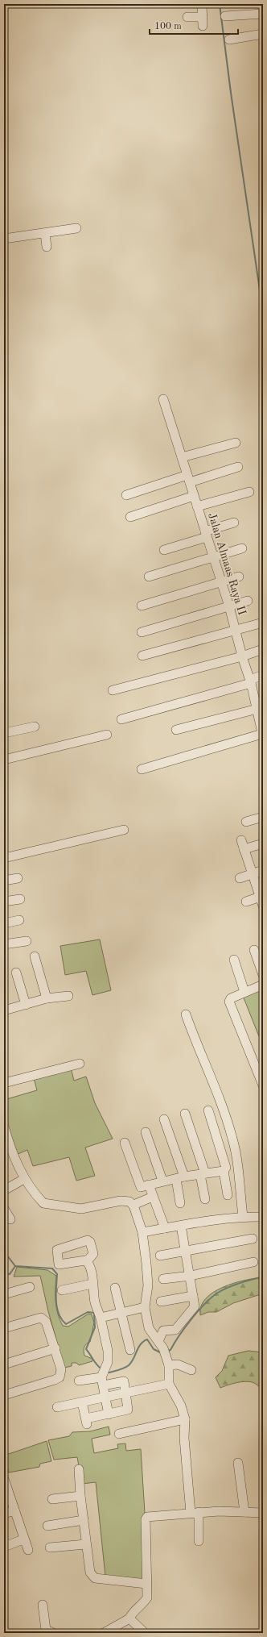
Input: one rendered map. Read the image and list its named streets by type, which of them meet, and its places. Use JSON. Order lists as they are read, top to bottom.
{
  "streets": {
    "street": ["Jalan Almaas Raya II"]
  },
  "scale_bar": "100 m"
}
